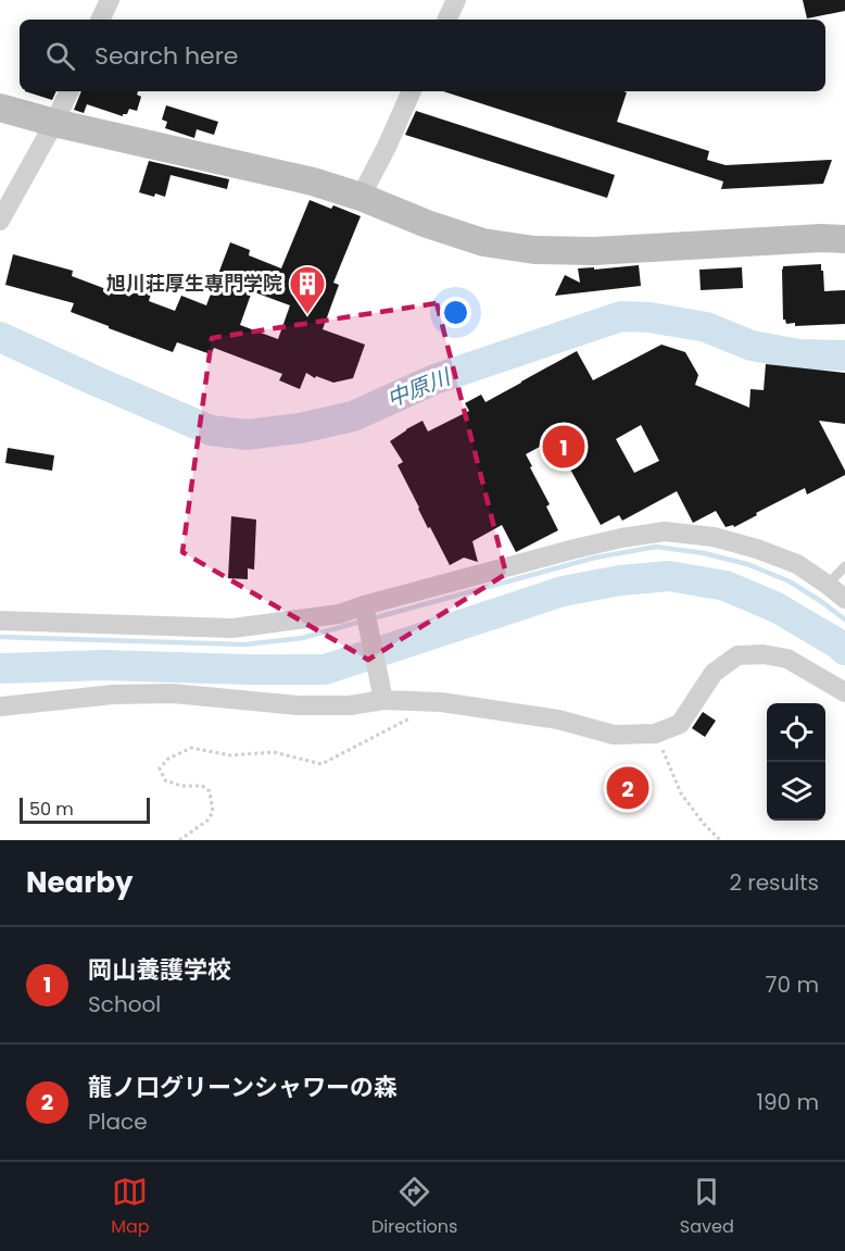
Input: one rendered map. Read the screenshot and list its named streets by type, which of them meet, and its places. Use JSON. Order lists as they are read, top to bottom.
{
  "water": ["中原川"],
  "places": {
    "building": ["旭川荘厚生専門学院"]
  },
  "scale_bar": "50 m",
  "page": {
    "search": "Search here",
    "pins": ["1", "2"],
    "scale": "50 m",
    "heading": ["Nearby", "2 results"],
    "list": [
      {
        "mark": "1",
        "name": "岡山養護学校",
        "note": "School",
        "value": "70 m"
      },
      {
        "mark": "2",
        "name": "龍ノ口グリーンシャワーの森",
        "note": "Place",
        "value": "190 m"
      }
    ],
    "nav": ["Map", "Directions", "Saved"]
  }
}
